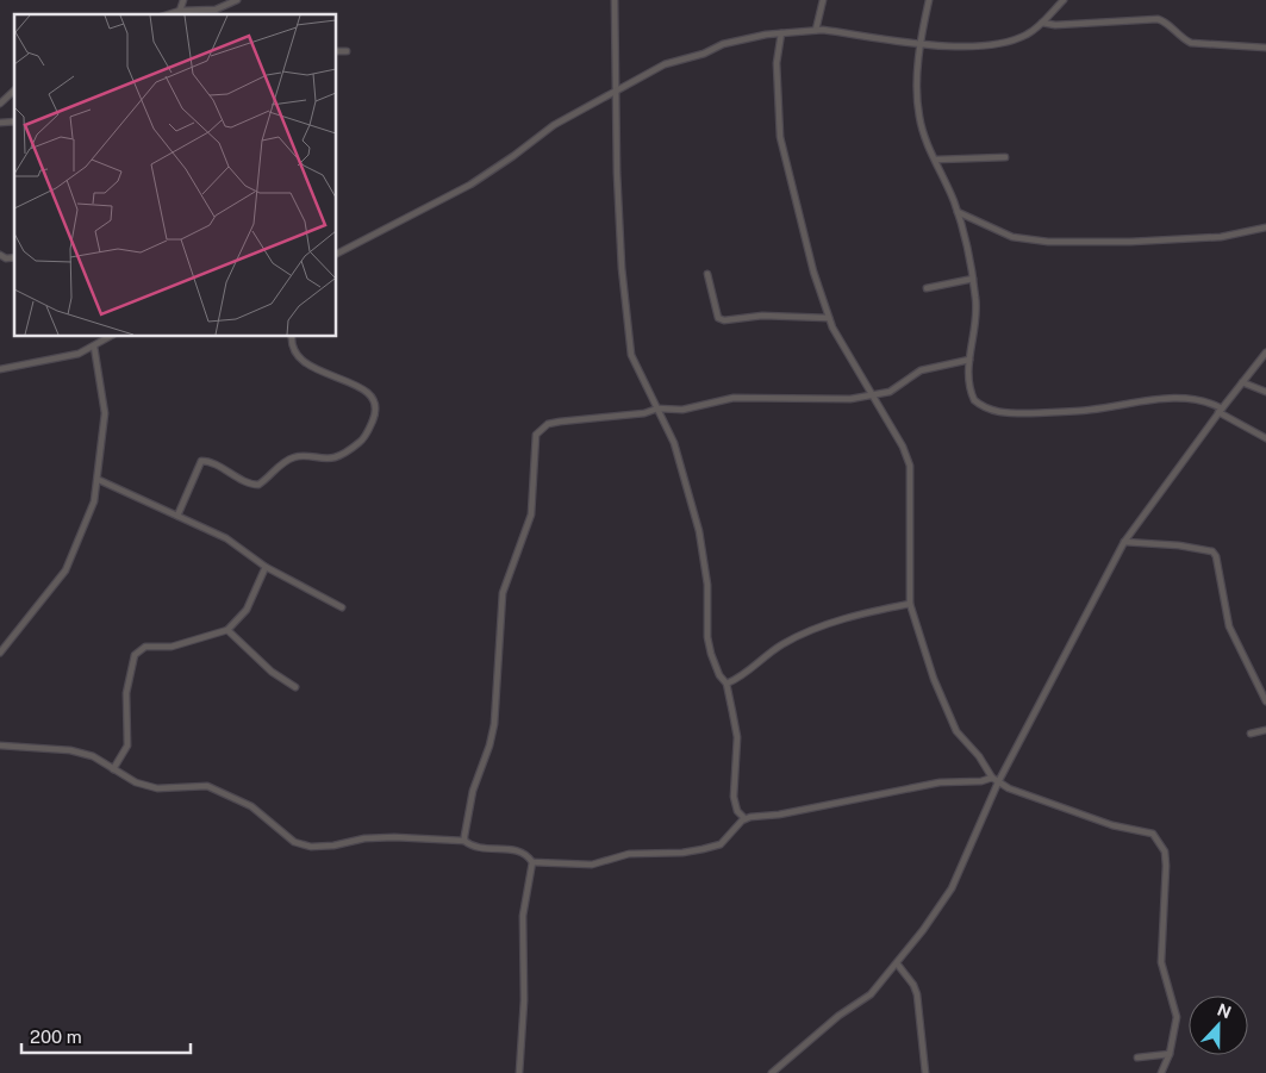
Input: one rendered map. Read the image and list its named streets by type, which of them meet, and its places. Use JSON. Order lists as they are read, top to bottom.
{
  "scale_bar": "200 m",
  "north": "top"
}
